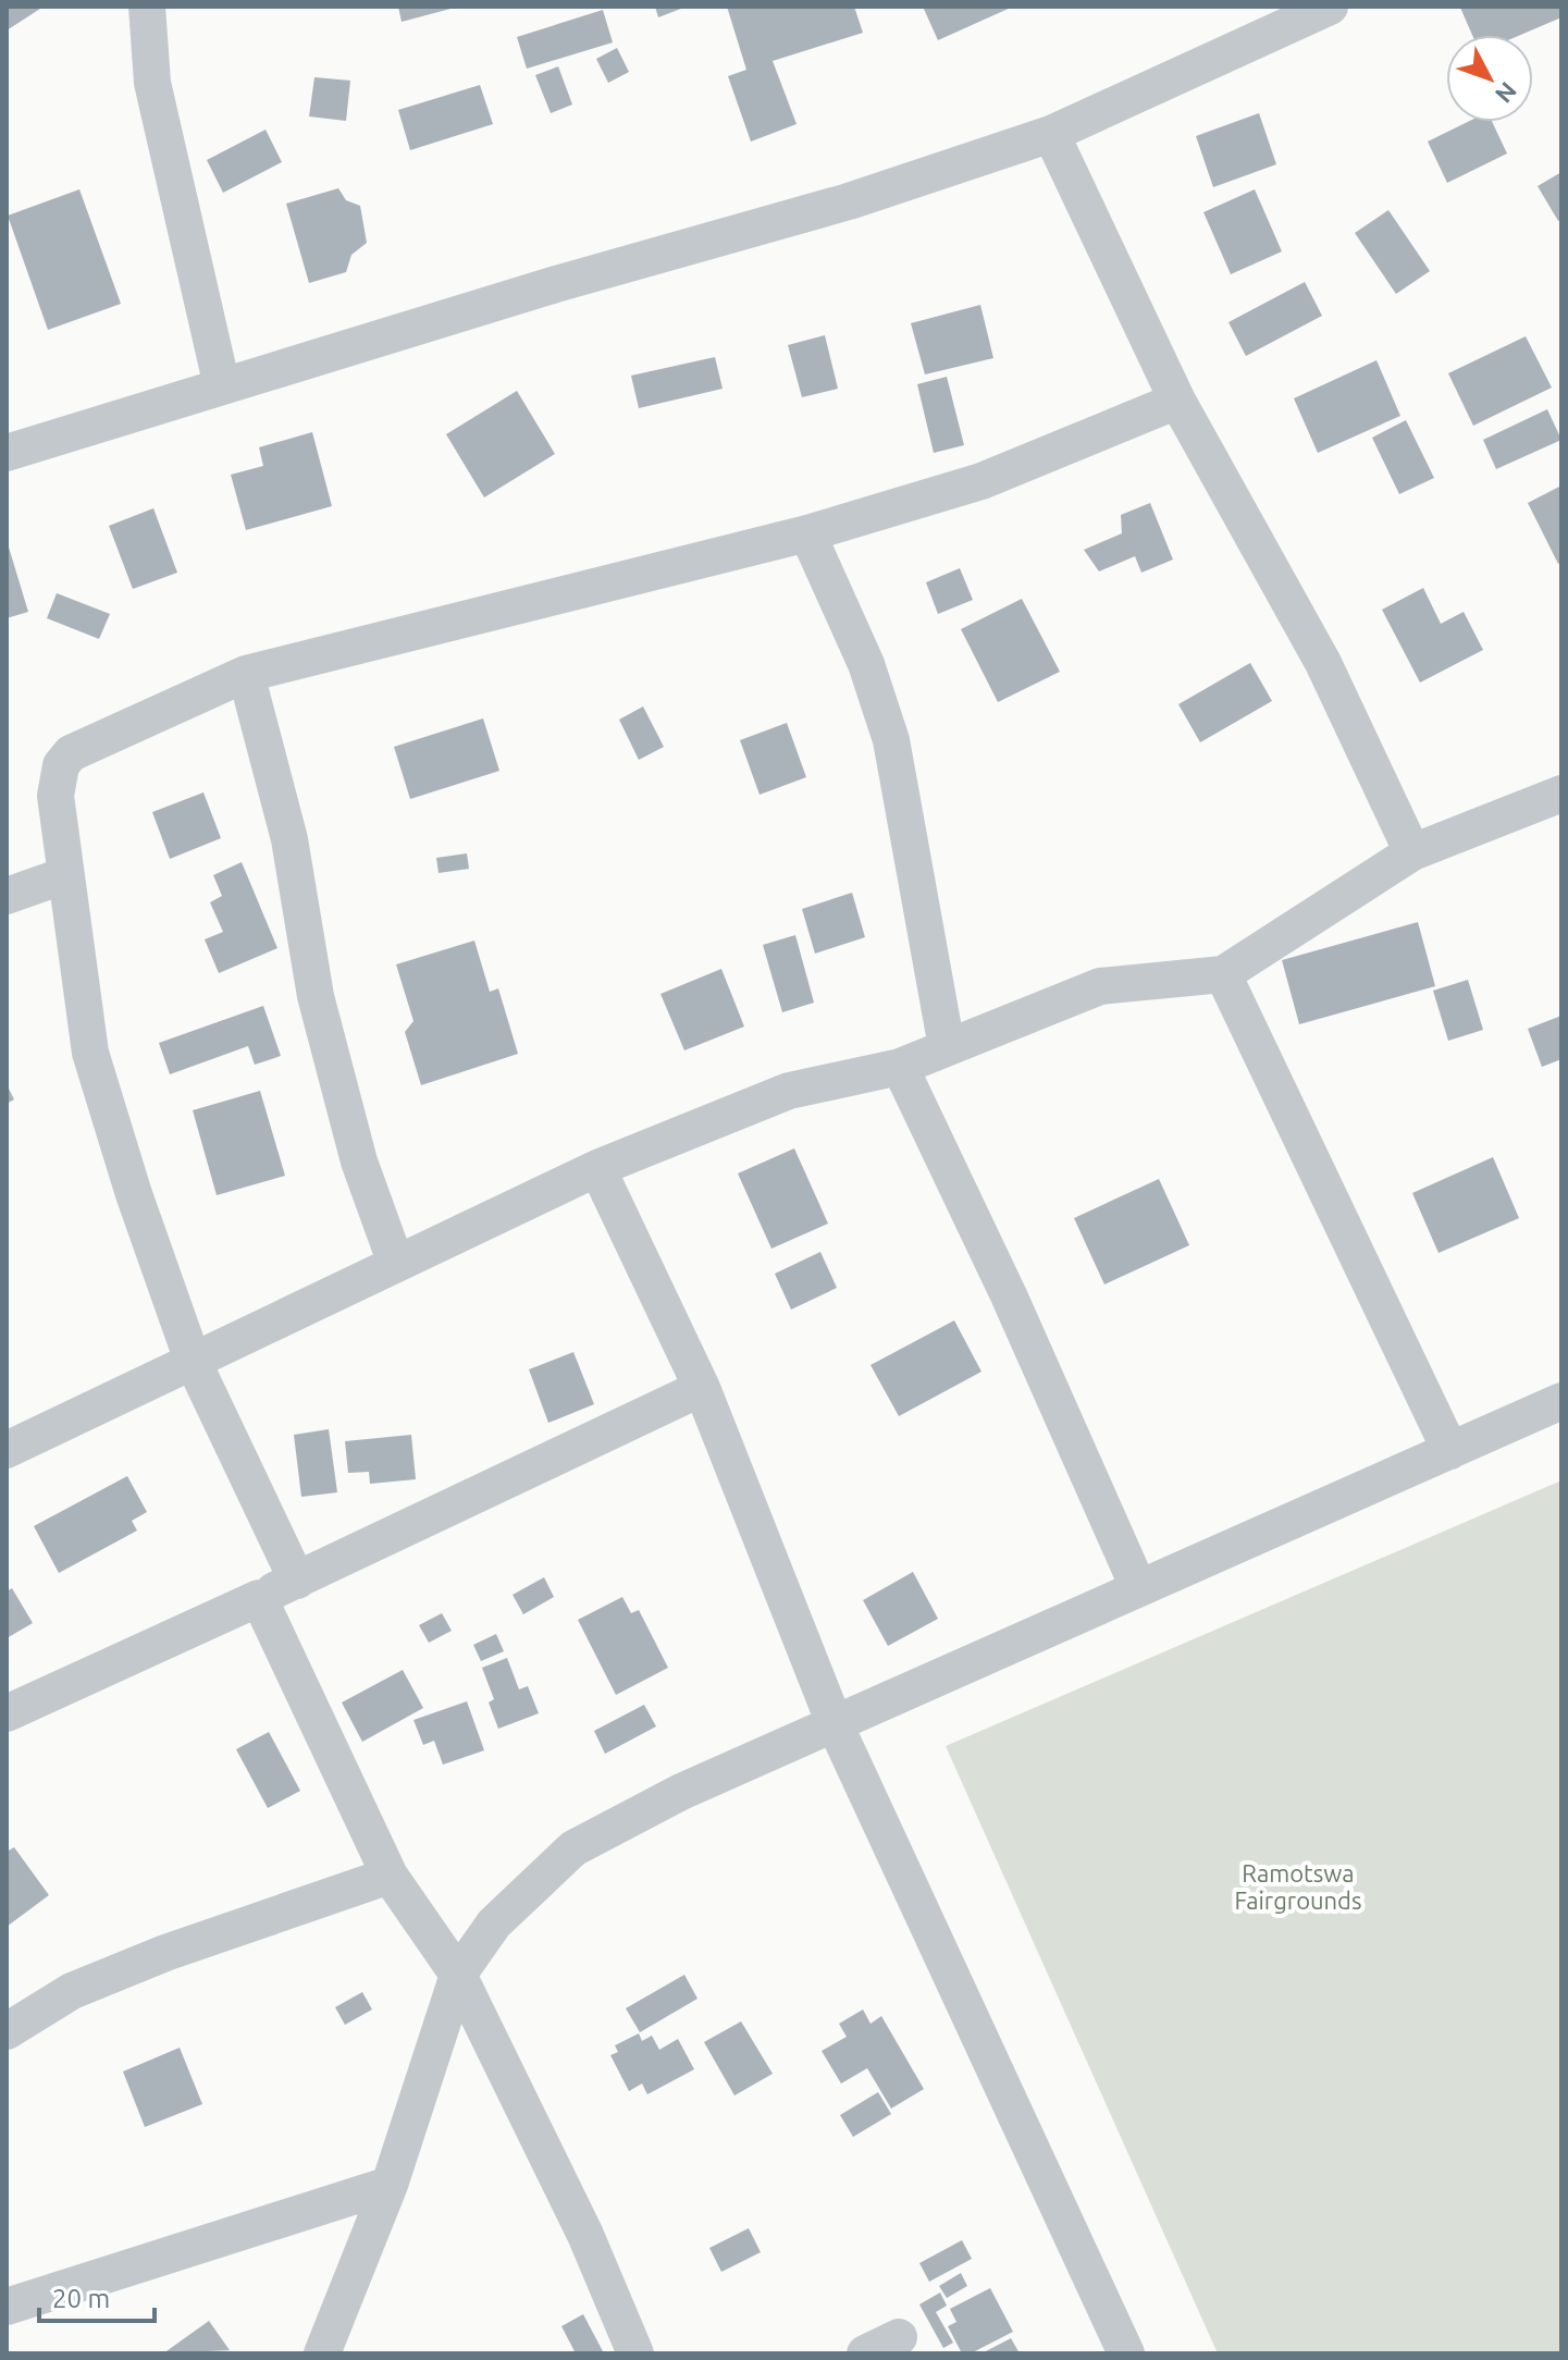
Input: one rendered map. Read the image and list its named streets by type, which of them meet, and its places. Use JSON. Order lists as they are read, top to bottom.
{
  "parks": ["Ramotswa Fairgrounds"],
  "scale_bar": "20 m",
  "north": "bottom right"
}
